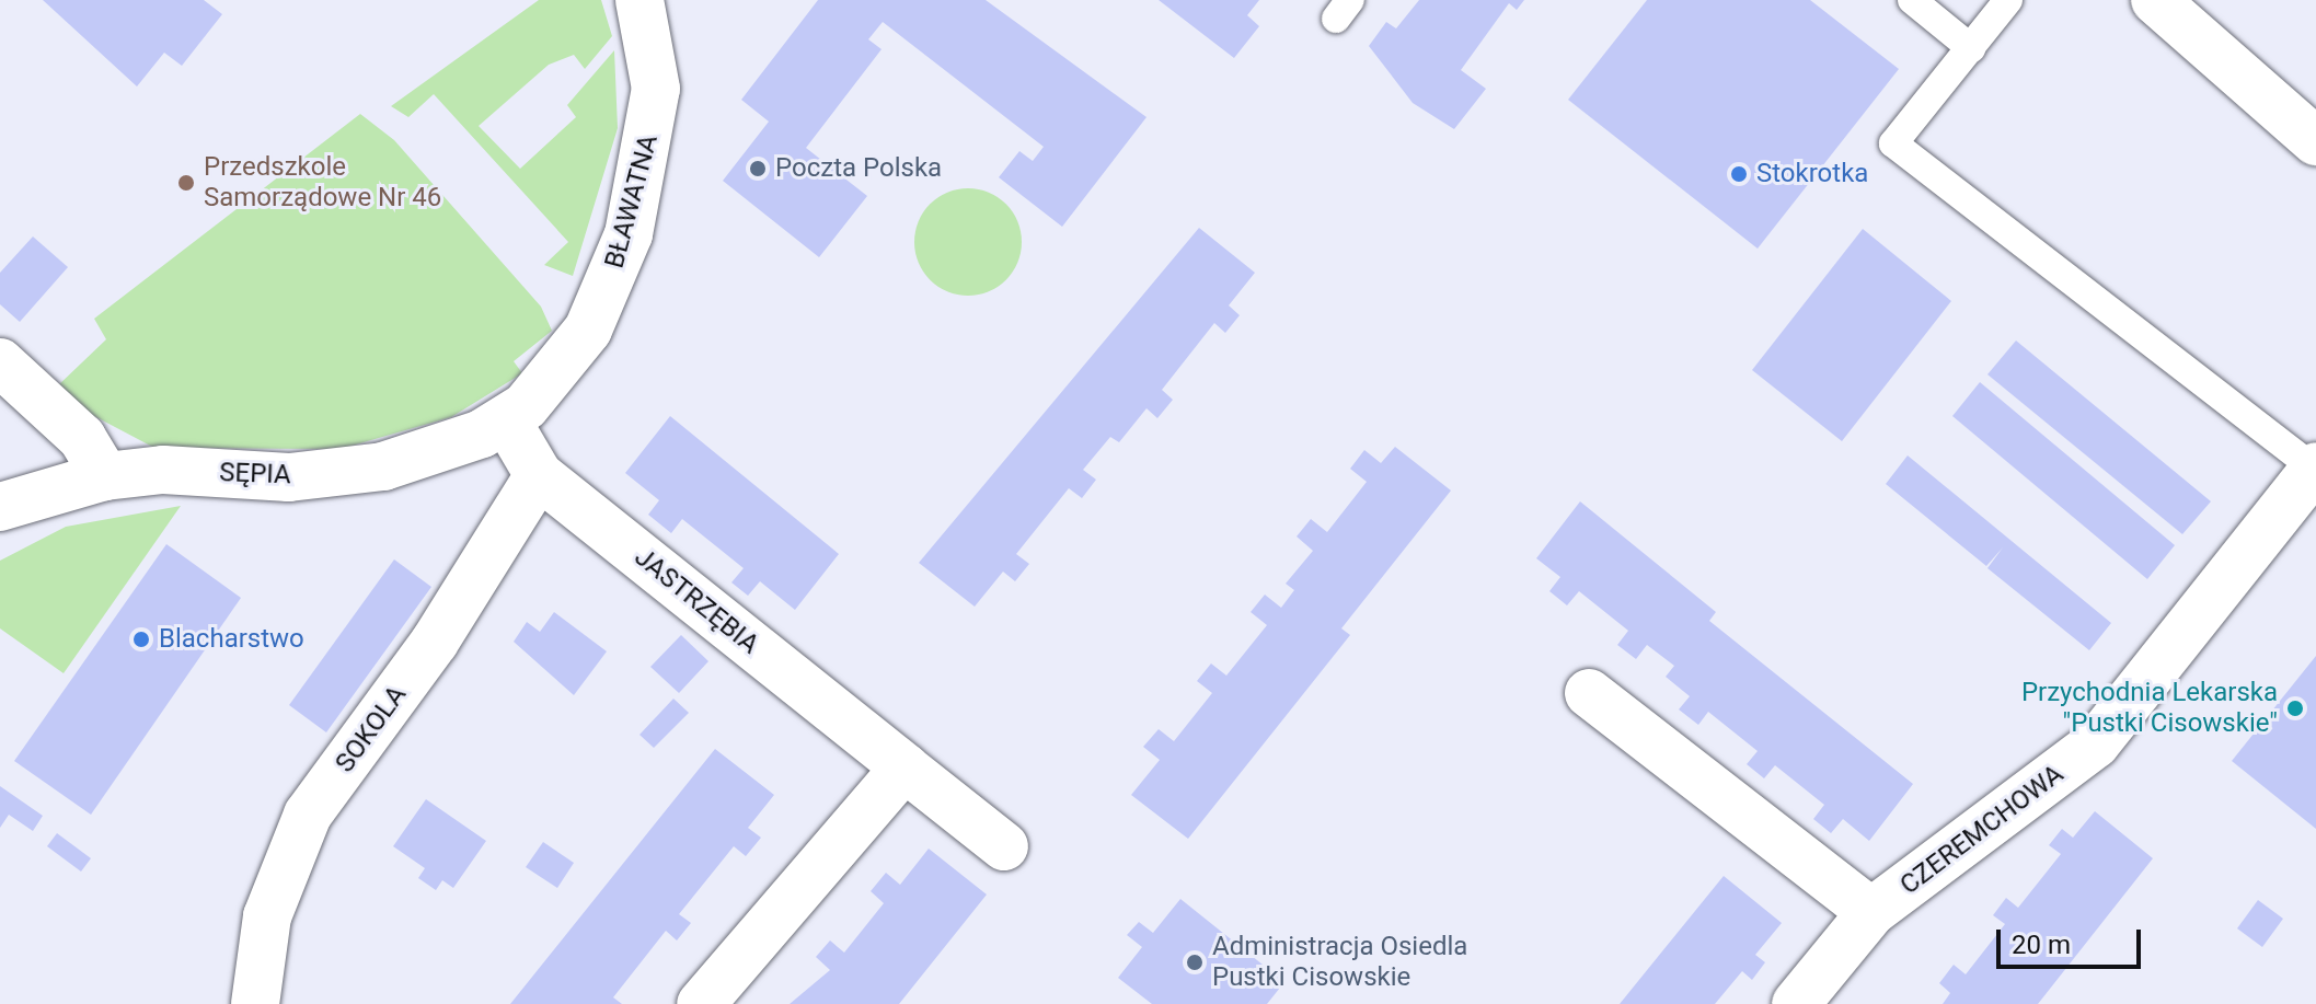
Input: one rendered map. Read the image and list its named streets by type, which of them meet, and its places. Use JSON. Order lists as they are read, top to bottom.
{
  "streets": {
    "street": [
      "BŁAWATNA",
      "SĘPIA",
      "JASTRZĘBIA",
      "SOKOLA",
      "CZEREMCHOWA"
    ]
  },
  "crossings": [
    ["BŁAWATNA", "SĘPIA"],
    ["BŁAWATNA", "JASTRZĘBIA"],
    ["SĘPIA", "JASTRZĘBIA"],
    ["JASTRZĘBIA", "SOKOLA"]
  ],
  "places": [
    "Poczta Polska",
    "Stokrotka",
    "Przedszkole Samorządowe Nr 46",
    "Blacharstwo",
    "Przychodnia Lekarska \"Pustki Cisowskie\"",
    "Administracja Osiedla Pustki Cisowskie"
  ],
  "scale_bar": "20 m"
}
